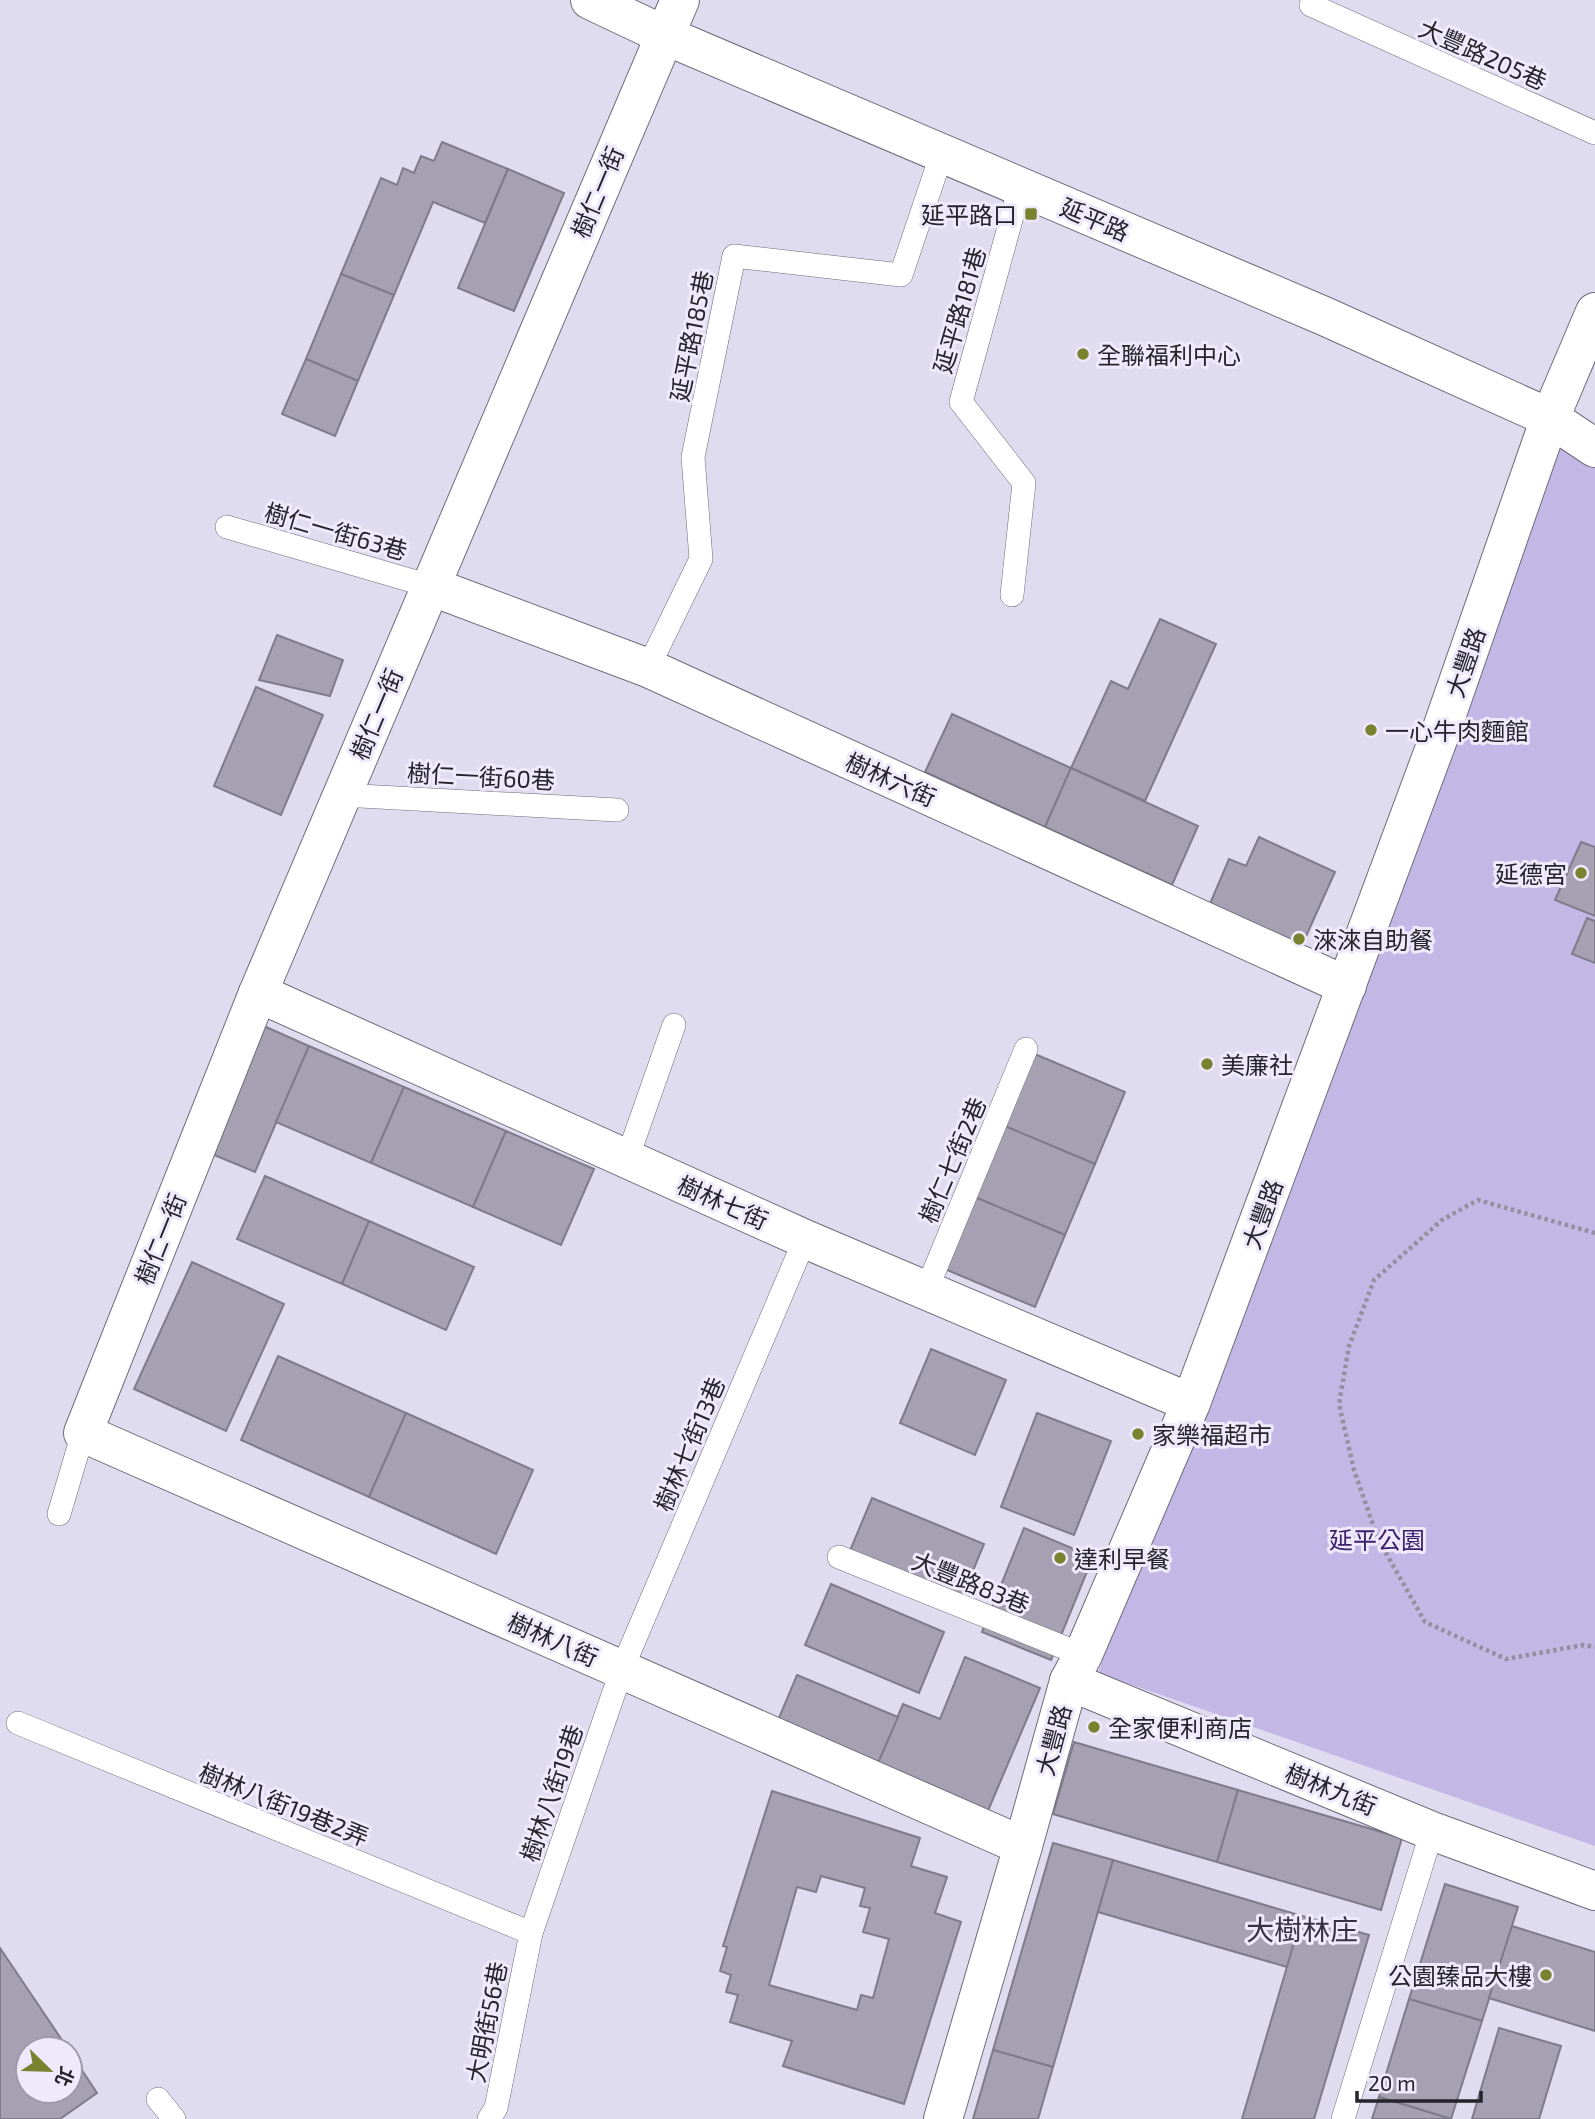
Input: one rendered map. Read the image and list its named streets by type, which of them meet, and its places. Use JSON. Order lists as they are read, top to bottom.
{
  "streets": {
    "street": [
      "樹仁一街",
      "延平路",
      "大豐路",
      "樹林六街",
      "樹林七街",
      "樹林八街",
      "樹林九街"
    ],
    "lane": [
      "大豐路205巷",
      "延平路181巷",
      "延平路185巷",
      "樹仁一街63巷",
      "樹仁一街60巷",
      "樹仁七街2巷",
      "樹林七街13巷",
      "大豐路83巷",
      "樹林八街19巷",
      "樹林八街19巷2弄",
      "大明街56巷"
    ]
  },
  "crossings": [
    ["樹仁一街", "延平路"],
    ["樹仁一街", "樹仁一街63巷"],
    ["樹仁一街", "樹仁一街60巷"],
    ["樹仁一街", "樹林六街"],
    ["樹仁一街", "樹林七街"],
    ["樹仁一街", "樹林八街"],
    ["延平路", "延平路181巷"],
    ["延平路", "延平路185巷"],
    ["延平路", "大豐路"],
    ["延平路185巷", "樹林六街"],
    ["樹仁一街63巷", "樹林六街"],
    ["大豐路", "樹林六街"],
    ["大豐路", "樹林七街"],
    ["大豐路", "大豐路83巷"],
    ["大豐路", "樹林八街"],
    ["大豐路", "樹林九街"],
    ["樹仁七街2巷", "樹林七街"],
    ["樹林七街", "樹林七街13巷"],
    ["樹林七街13巷", "樹林八街"],
    ["樹林七街13巷", "樹林八街19巷"],
    ["大豐路83巷", "樹林九街"],
    ["樹林八街", "樹林八街19巷"],
    ["樹林八街19巷", "樹林八街19巷2弄"],
    ["樹林八街19巷", "大明街56巷"],
    ["樹林八街19巷2弄", "大明街56巷"]
  ],
  "districts": ["大樹林庄"],
  "parks": ["延平公園"],
  "places": {
    "transit": ["延平路口"],
    "other": [
      "全聯福利中心",
      "一心牛肉麵館",
      "延德宮",
      "淶淶自助餐",
      "美廉社",
      "家樂福超市",
      "達利早餐",
      "全家便利商店",
      "公園臻品大樓"
    ]
  },
  "scale_bar": "20 m",
  "north": "bottom right"
}
